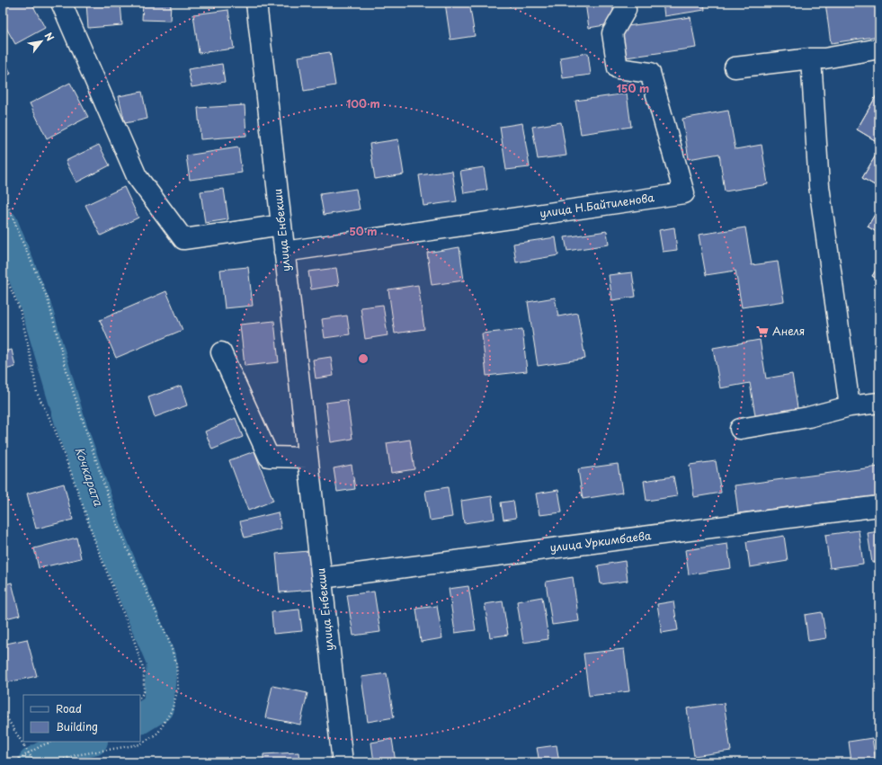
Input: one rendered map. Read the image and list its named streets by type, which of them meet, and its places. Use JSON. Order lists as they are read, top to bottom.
{
  "streets": {
    "street": ["улица Н.Байтиленова", "улица Енбекши", "улица Уркимбаева"]
  },
  "crossings": [
    ["улица Н.Байтиленова", "улица Енбекши"],
    ["улица Енбекши", "улица Уркимбаева"]
  ],
  "water": ["Кочкарата"],
  "places": {
    "supermarket": ["Анеля"]
  },
  "legend": ["Road", "Building"],
  "north": "top right",
  "rings": ["150 m", "100 m", "50 m"]
}
